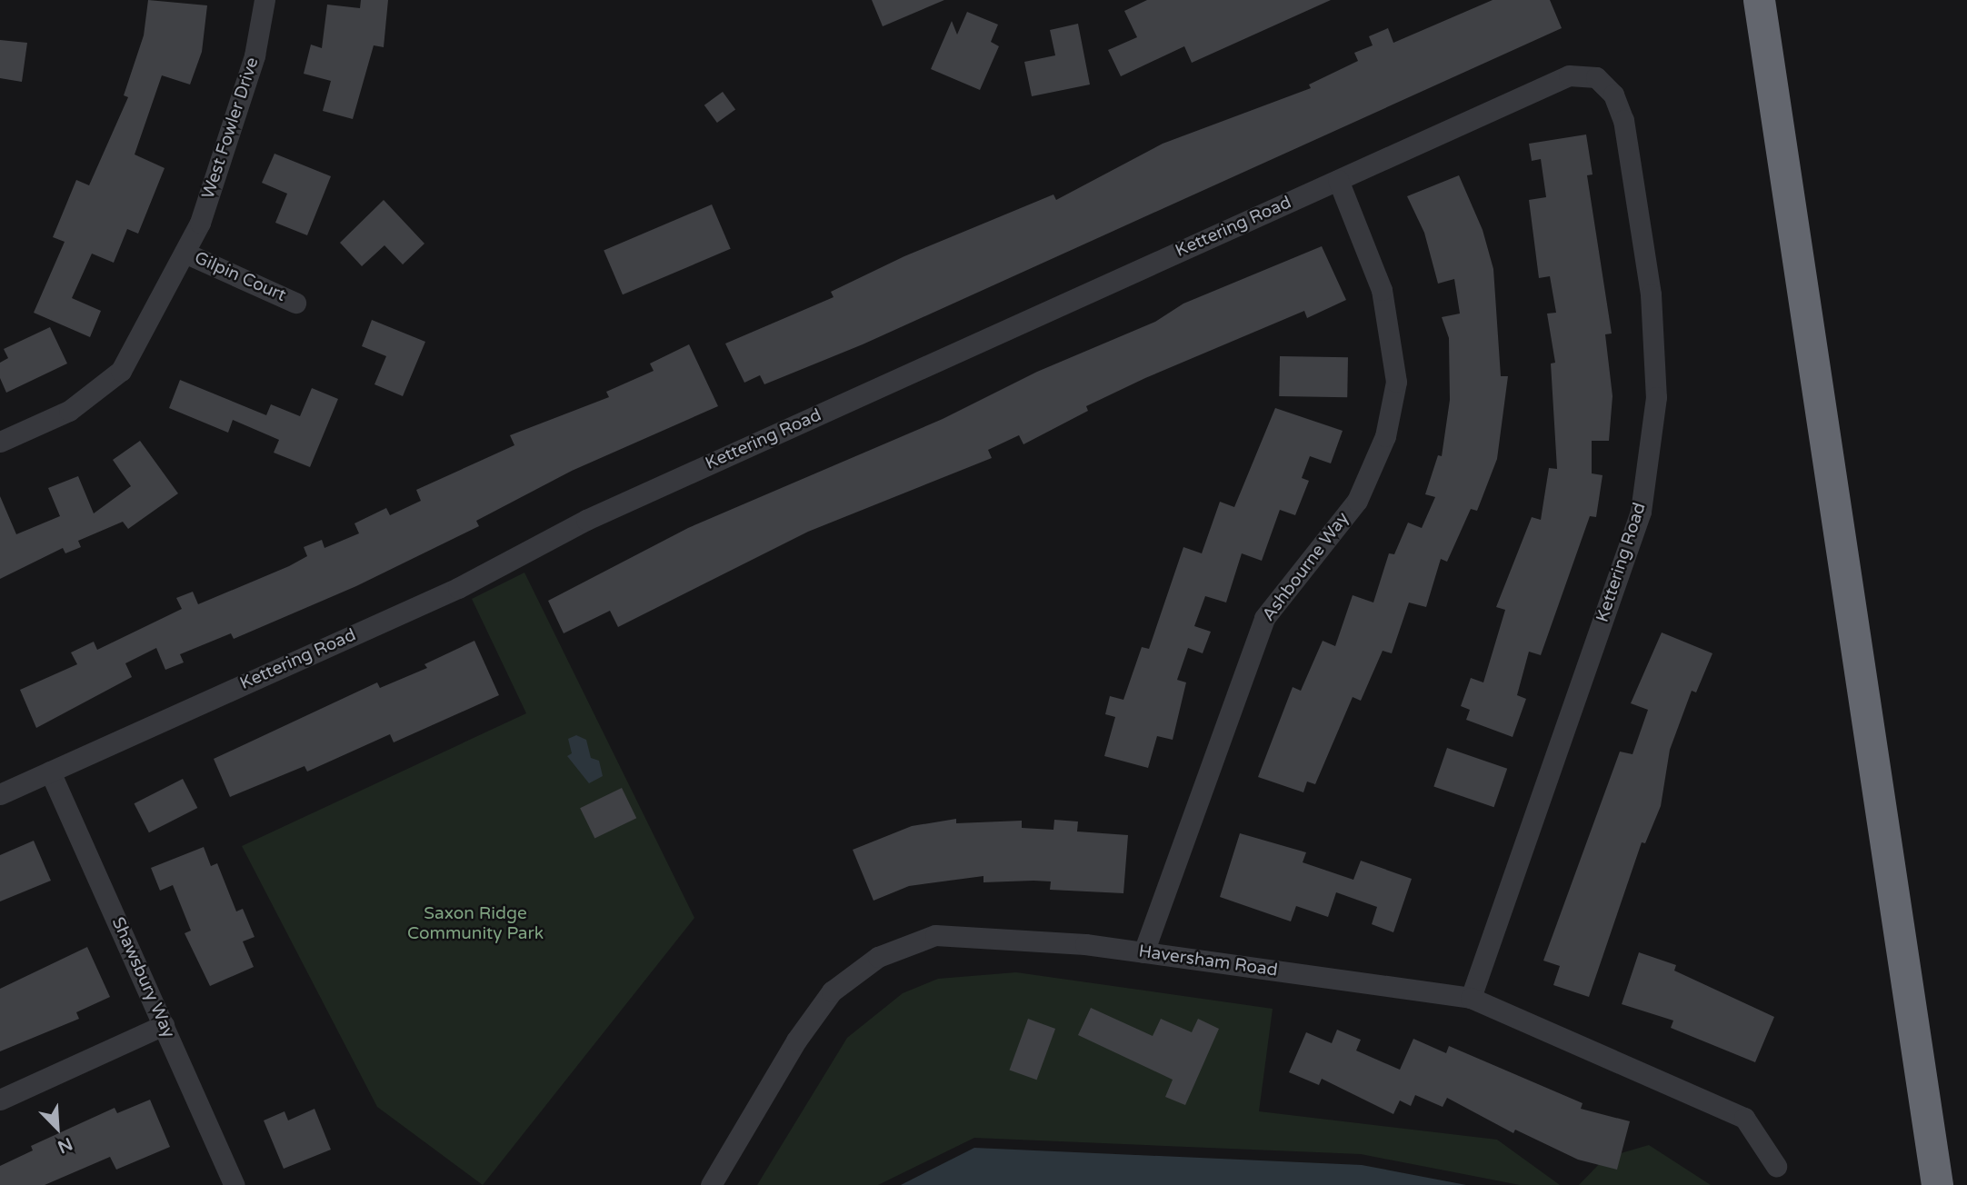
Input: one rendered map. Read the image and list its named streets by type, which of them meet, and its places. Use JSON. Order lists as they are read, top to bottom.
{
  "streets": {
    "street": [
      "West Fowler Drive",
      "Kettering Road",
      "Gilpin Court",
      "Ashbourne Way",
      "Haversham Road",
      "Shawsbury Way"
    ]
  },
  "crossings": [
    ["West Fowler Drive", "Gilpin Court"],
    ["Kettering Road", "Ashbourne Way"],
    ["Kettering Road", "Haversham Road"],
    ["Kettering Road", "Shawsbury Way"],
    ["Ashbourne Way", "Haversham Road"]
  ],
  "parks": ["Saxon Ridge Community Park"],
  "north": "bottom right"
}
